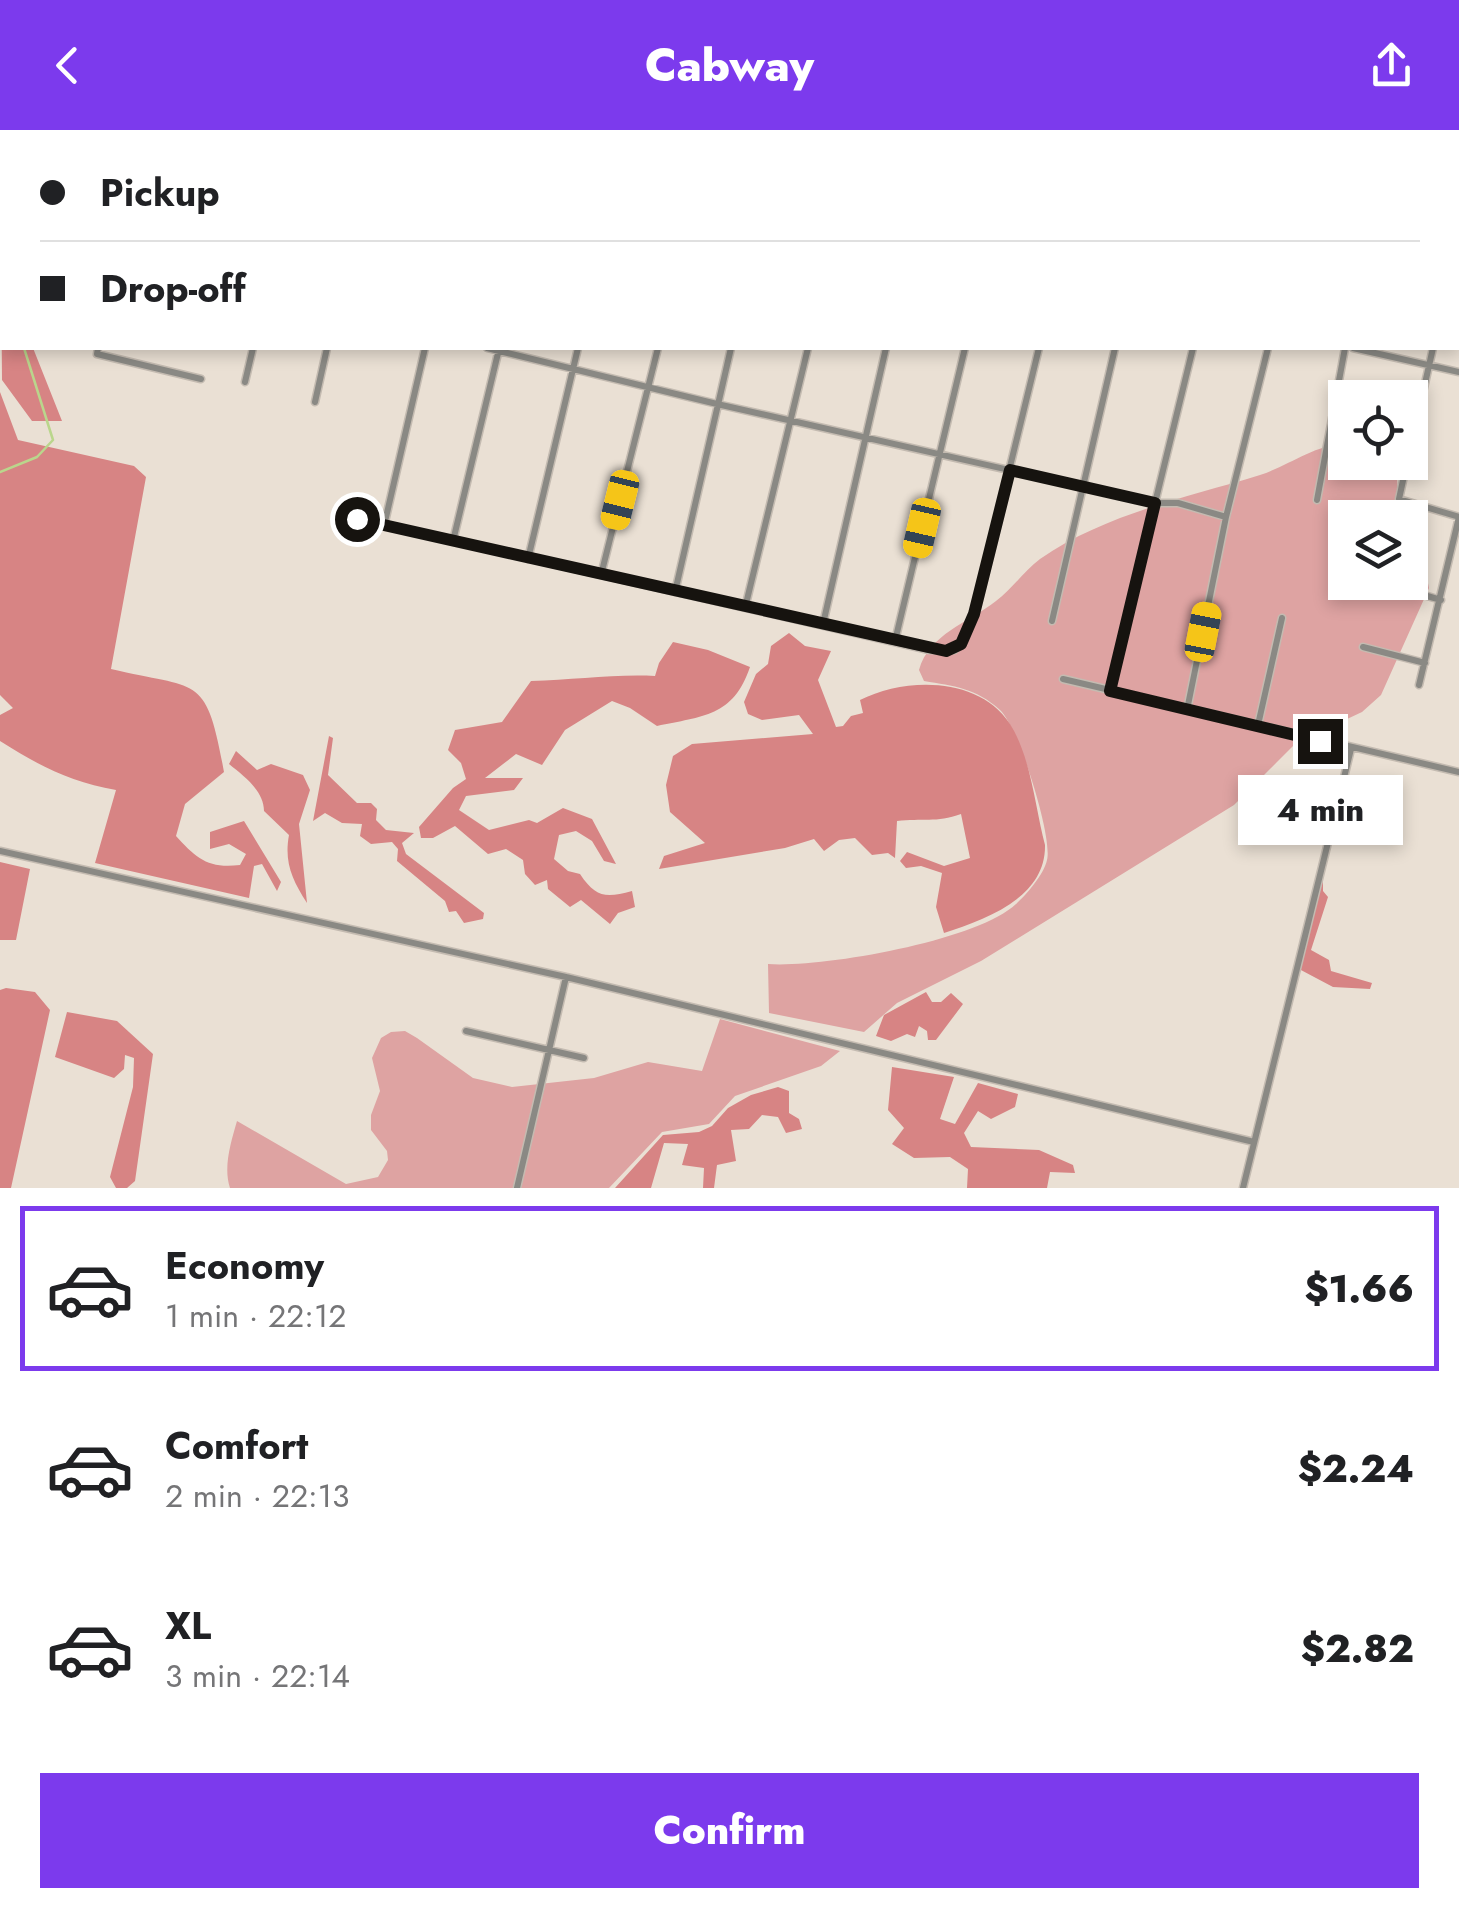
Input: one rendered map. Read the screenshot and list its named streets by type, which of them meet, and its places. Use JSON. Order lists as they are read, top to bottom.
{
  "page": {
    "header": "Cabway",
    "banner": ["Pickup", "Drop-off"],
    "bubble": "4 min",
    "list": [
      {
        "name": "Economy",
        "note": "1 min · 22:12",
        "value": "$1.66"
      },
      {
        "name": "Comfort",
        "note": "2 min · 22:13",
        "value": "$2.24"
      },
      {
        "name": "XL",
        "note": "3 min · 22:14",
        "value": "$2.82"
      }
    ],
    "buttons": "Confirm"
  }
}
